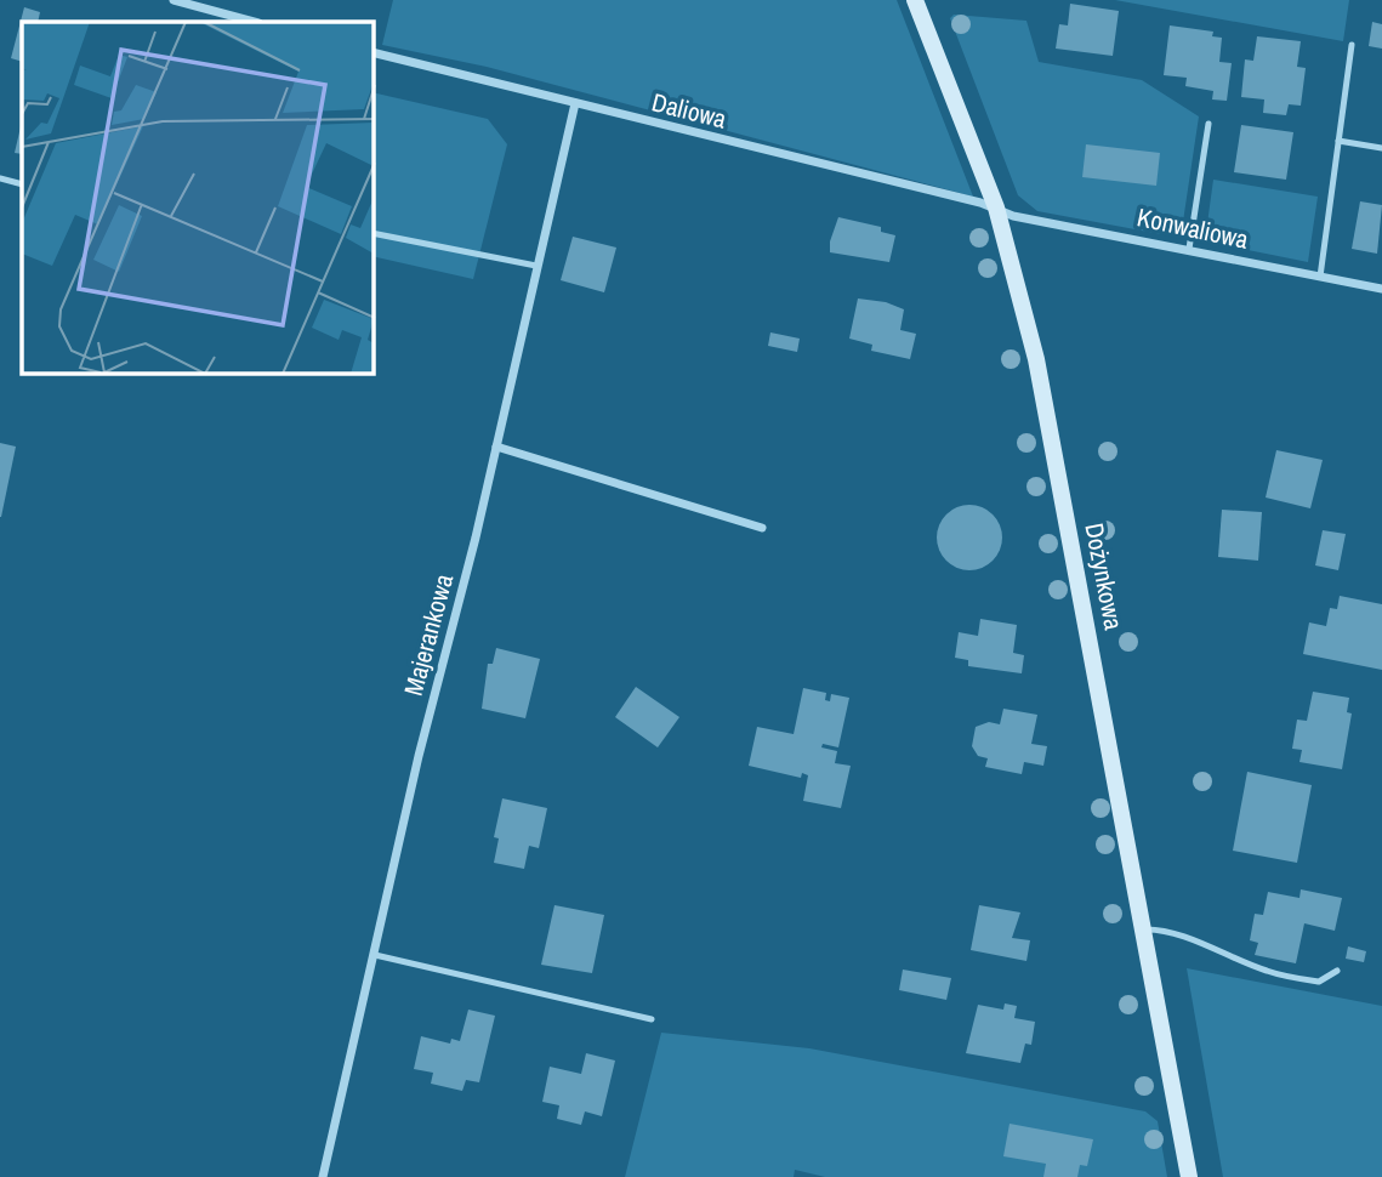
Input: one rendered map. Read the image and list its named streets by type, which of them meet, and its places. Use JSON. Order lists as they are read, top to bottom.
{
  "streets": {
    "street": [
      "Daliowa",
      "Konwaliowa",
      "Dożynkowa",
      "Majerankowa"
    ]
  },
  "crossings": [
    ["Daliowa", "Konwaliowa"],
    ["Daliowa", "Dożynkowa"],
    ["Daliowa", "Majerankowa"],
    ["Konwaliowa", "Dożynkowa"]
  ]
}
